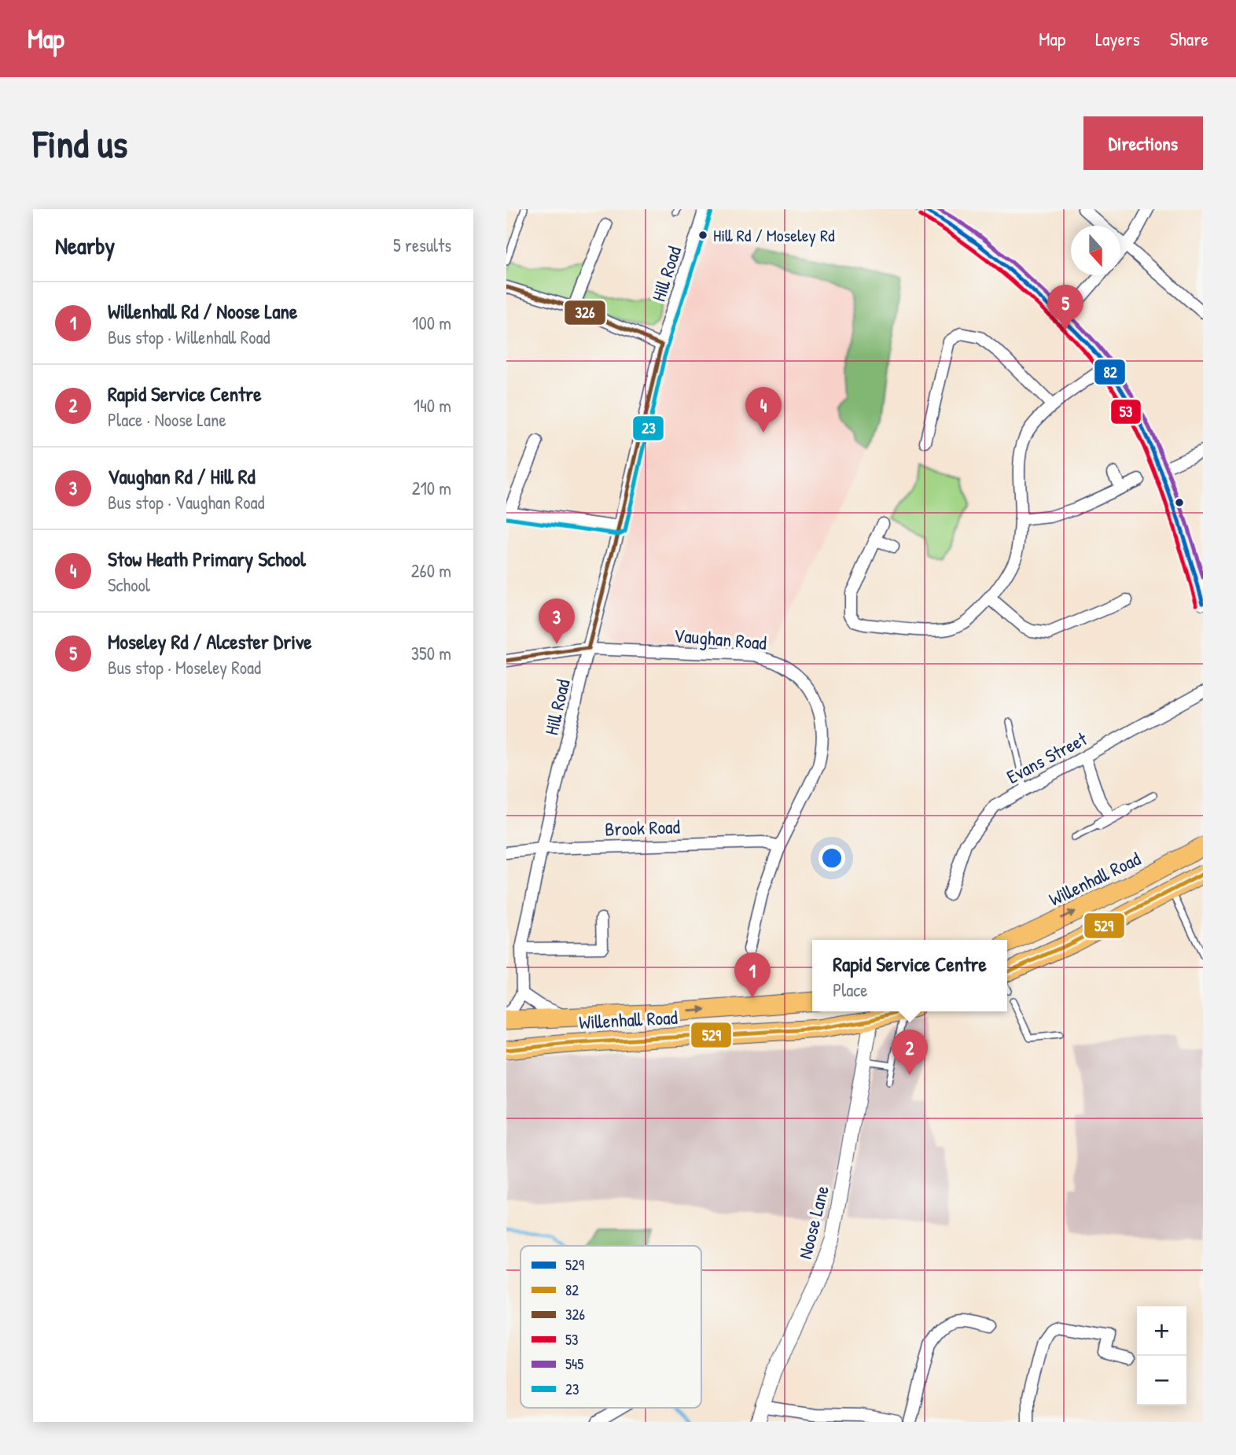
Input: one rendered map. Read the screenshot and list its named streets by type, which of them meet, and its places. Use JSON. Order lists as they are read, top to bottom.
{
  "streets": {
    "highway": ["Willenhall Road"],
    "street": [
      "Hill Road",
      "Vaughan Road",
      "Evans Street",
      "Brook Road",
      "Noose Lane"
    ]
  },
  "crossings": [
    ["Hill Road", "Vaughan Road"],
    ["Hill Road", "Brook Road"],
    ["Vaughan Road", "Brook Road"],
    ["Willenhall Road", "Noose Lane"]
  ],
  "places": ["Hill Rd / Moseley Rd"],
  "lines": [
    "transit line 82",
    "transit line 545",
    "transit line 23",
    "transit line 53",
    "transit line 326",
    "transit line 529"
  ],
  "legend": [
    "529",
    "82",
    "326",
    "53",
    "545",
    "23"
  ],
  "north": "bottom",
  "page": {
    "header": "Map",
    "nav": ["Map", "Layers", "Share"],
    "buttons": "Directions",
    "title": "Find us",
    "heading": ["Nearby", "5 results"],
    "list": [
      {
        "mark": "1",
        "name": "Willenhall Rd / Noose Lane",
        "note": "Bus stop · Willenhall Road",
        "value": "100 m"
      },
      {
        "mark": "2",
        "name": "Rapid Service Centre",
        "note": "Place · Noose Lane",
        "value": "140 m"
      },
      {
        "mark": "3",
        "name": "Vaughan Rd / Hill Rd",
        "note": "Bus stop · Vaughan Road",
        "value": "210 m"
      },
      {
        "mark": "4",
        "name": "Stow Heath Primary School",
        "note": "School",
        "value": "260 m"
      },
      {
        "mark": "5",
        "name": "Moseley Rd / Alcester Drive",
        "note": "Bus stop · Moseley Road",
        "value": "350 m"
      }
    ],
    "pins": [
      "5",
      "4",
      "3",
      "1",
      "2"
    ],
    "popup": ["Rapid Service Centre", "Place"],
    "map_buttons": ["+", "−"]
  }
}
